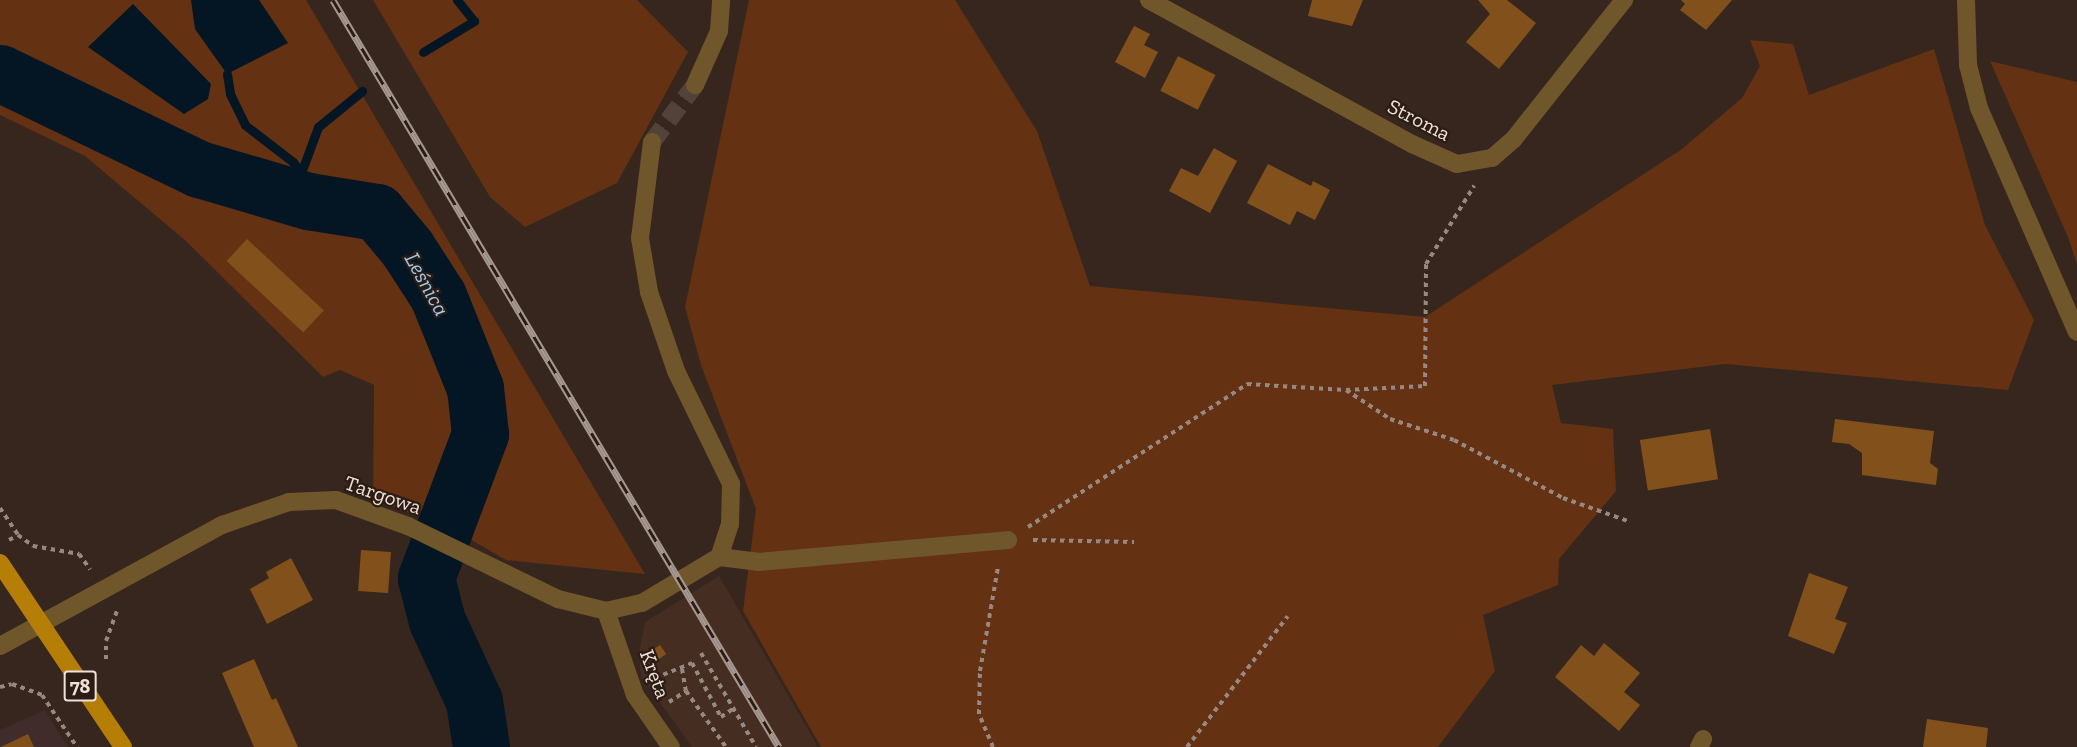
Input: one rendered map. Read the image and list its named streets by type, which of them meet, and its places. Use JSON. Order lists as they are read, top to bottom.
{
  "streets": {
    "main road": ["78"],
    "street": ["Stroma", "Targowa", "Kręta"]
  },
  "crossings": [
    ["Targowa", "Kręta"],
    ["Targowa", "78"]
  ],
  "water": ["Leśnica"]
}
